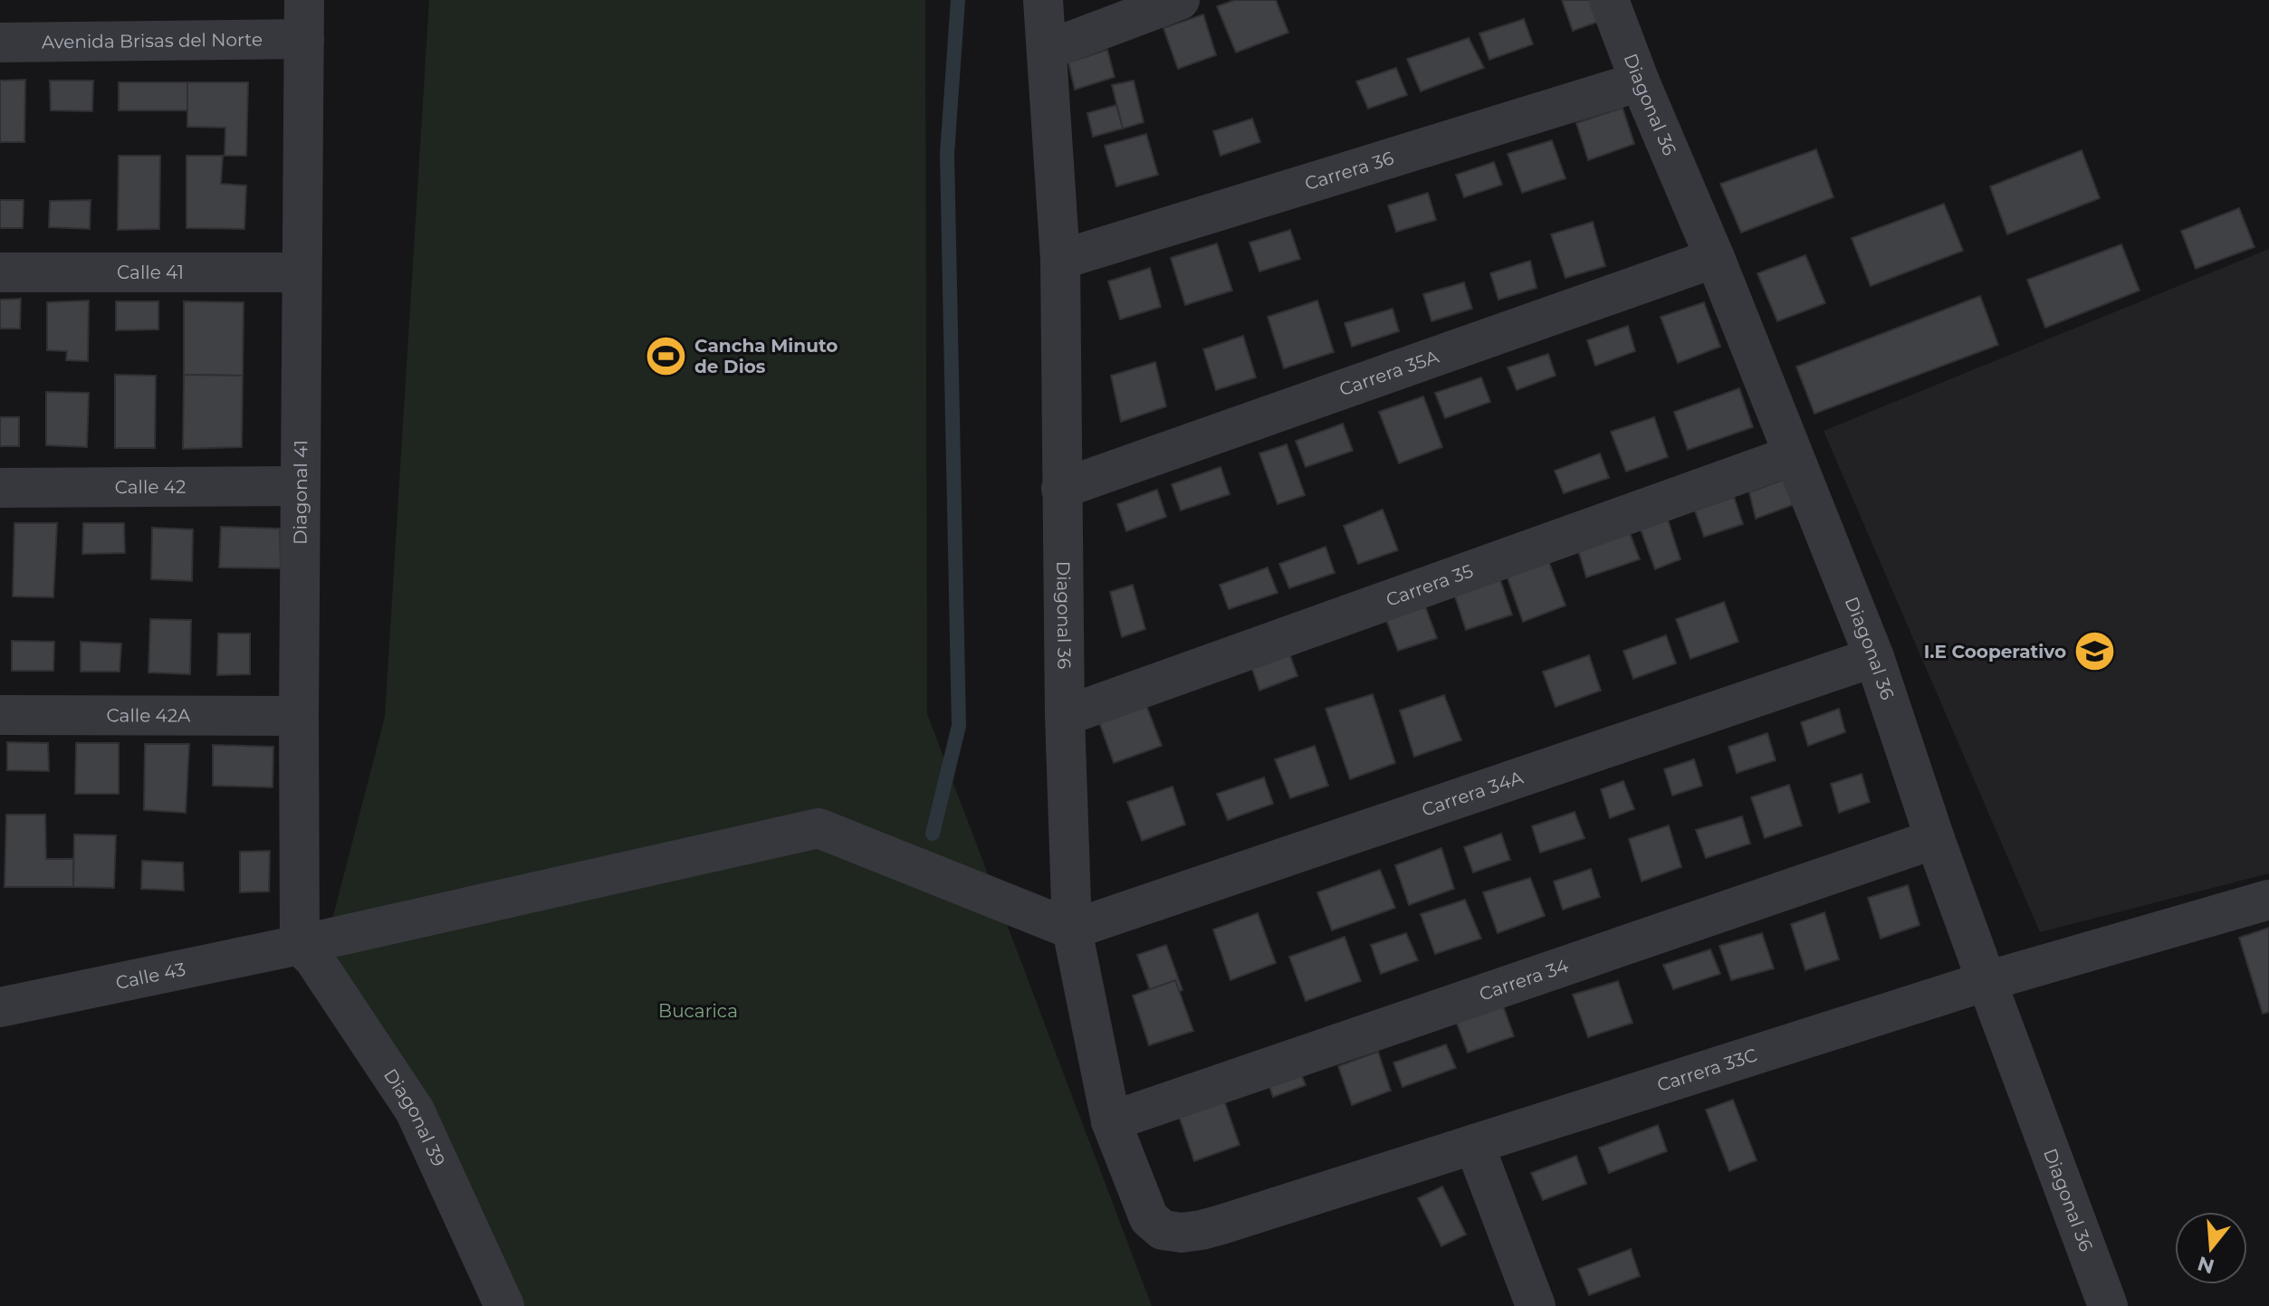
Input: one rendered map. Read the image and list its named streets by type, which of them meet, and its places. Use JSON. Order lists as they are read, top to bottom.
{
  "streets": {
    "street": [
      "Avenida Brisas del Norte",
      "Diagonal 36",
      "Carrera 36",
      "Calle 41",
      "Carrera 35A",
      "Calle 42",
      "Diagonal 41",
      "Carrera 35",
      "Calle 42A",
      "Carrera 34A",
      "Calle 43",
      "Carrera 34",
      "Carrera 33C",
      "Diagonal 39"
    ]
  },
  "crossings": [
    ["Avenida Brisas del Norte", "Diagonal 41"],
    ["Diagonal 36", "Carrera 36"],
    ["Diagonal 36", "Carrera 35A"],
    ["Diagonal 36", "Carrera 35"],
    ["Diagonal 36", "Carrera 34A"],
    ["Diagonal 36", "Calle 43"],
    ["Diagonal 36", "Carrera 34"],
    ["Diagonal 36", "Carrera 33C"],
    ["Calle 41", "Diagonal 41"],
    ["Calle 42", "Diagonal 41"],
    ["Diagonal 41", "Calle 42A"],
    ["Diagonal 41", "Calle 43"],
    ["Diagonal 41", "Diagonal 39"],
    ["Carrera 34A", "Calle 43"],
    ["Calle 43", "Diagonal 39"]
  ],
  "parks": ["Bucarica"],
  "places": {
    "sports": ["Cancha Minuto de Dios"],
    "school or university": ["I.E Cooperativo"]
  },
  "north": "bottom"
}
